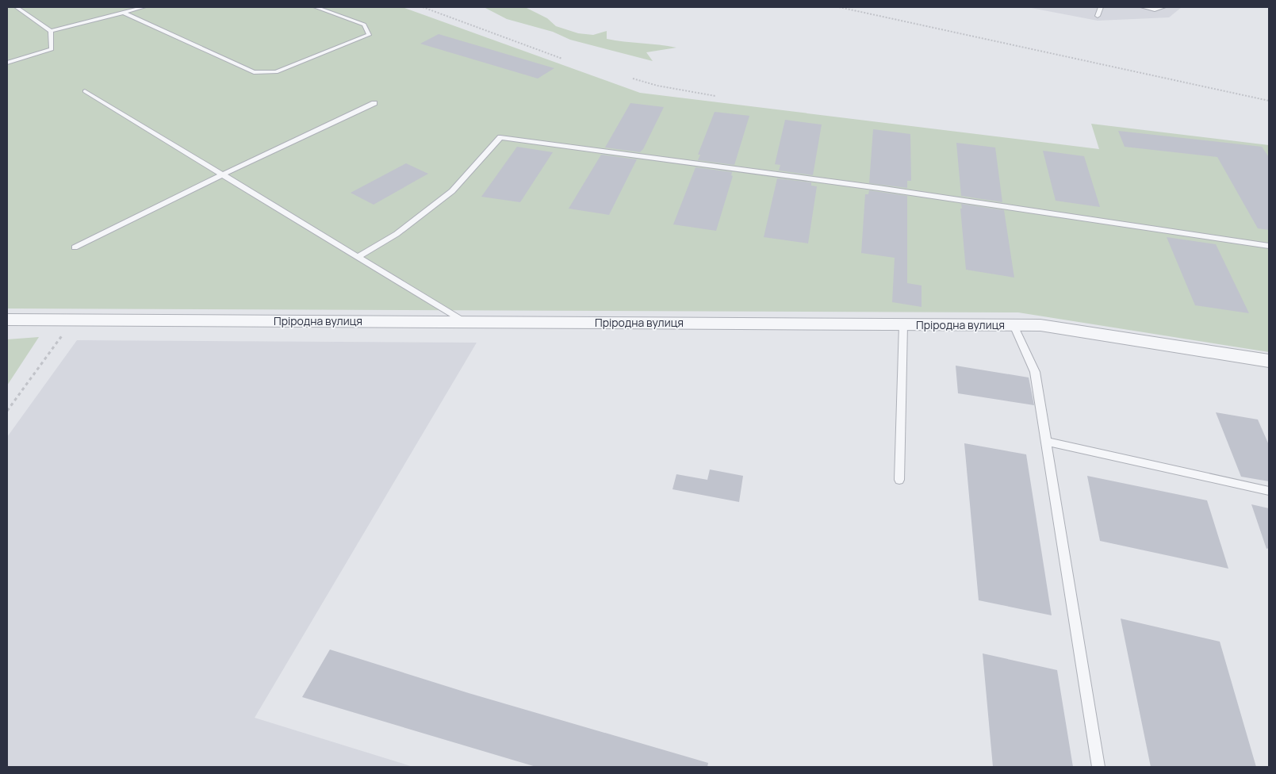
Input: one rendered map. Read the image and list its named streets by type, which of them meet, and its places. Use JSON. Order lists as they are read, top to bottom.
{
  "streets": {
    "street": ["Пріродна вулиця"]
  }
}
